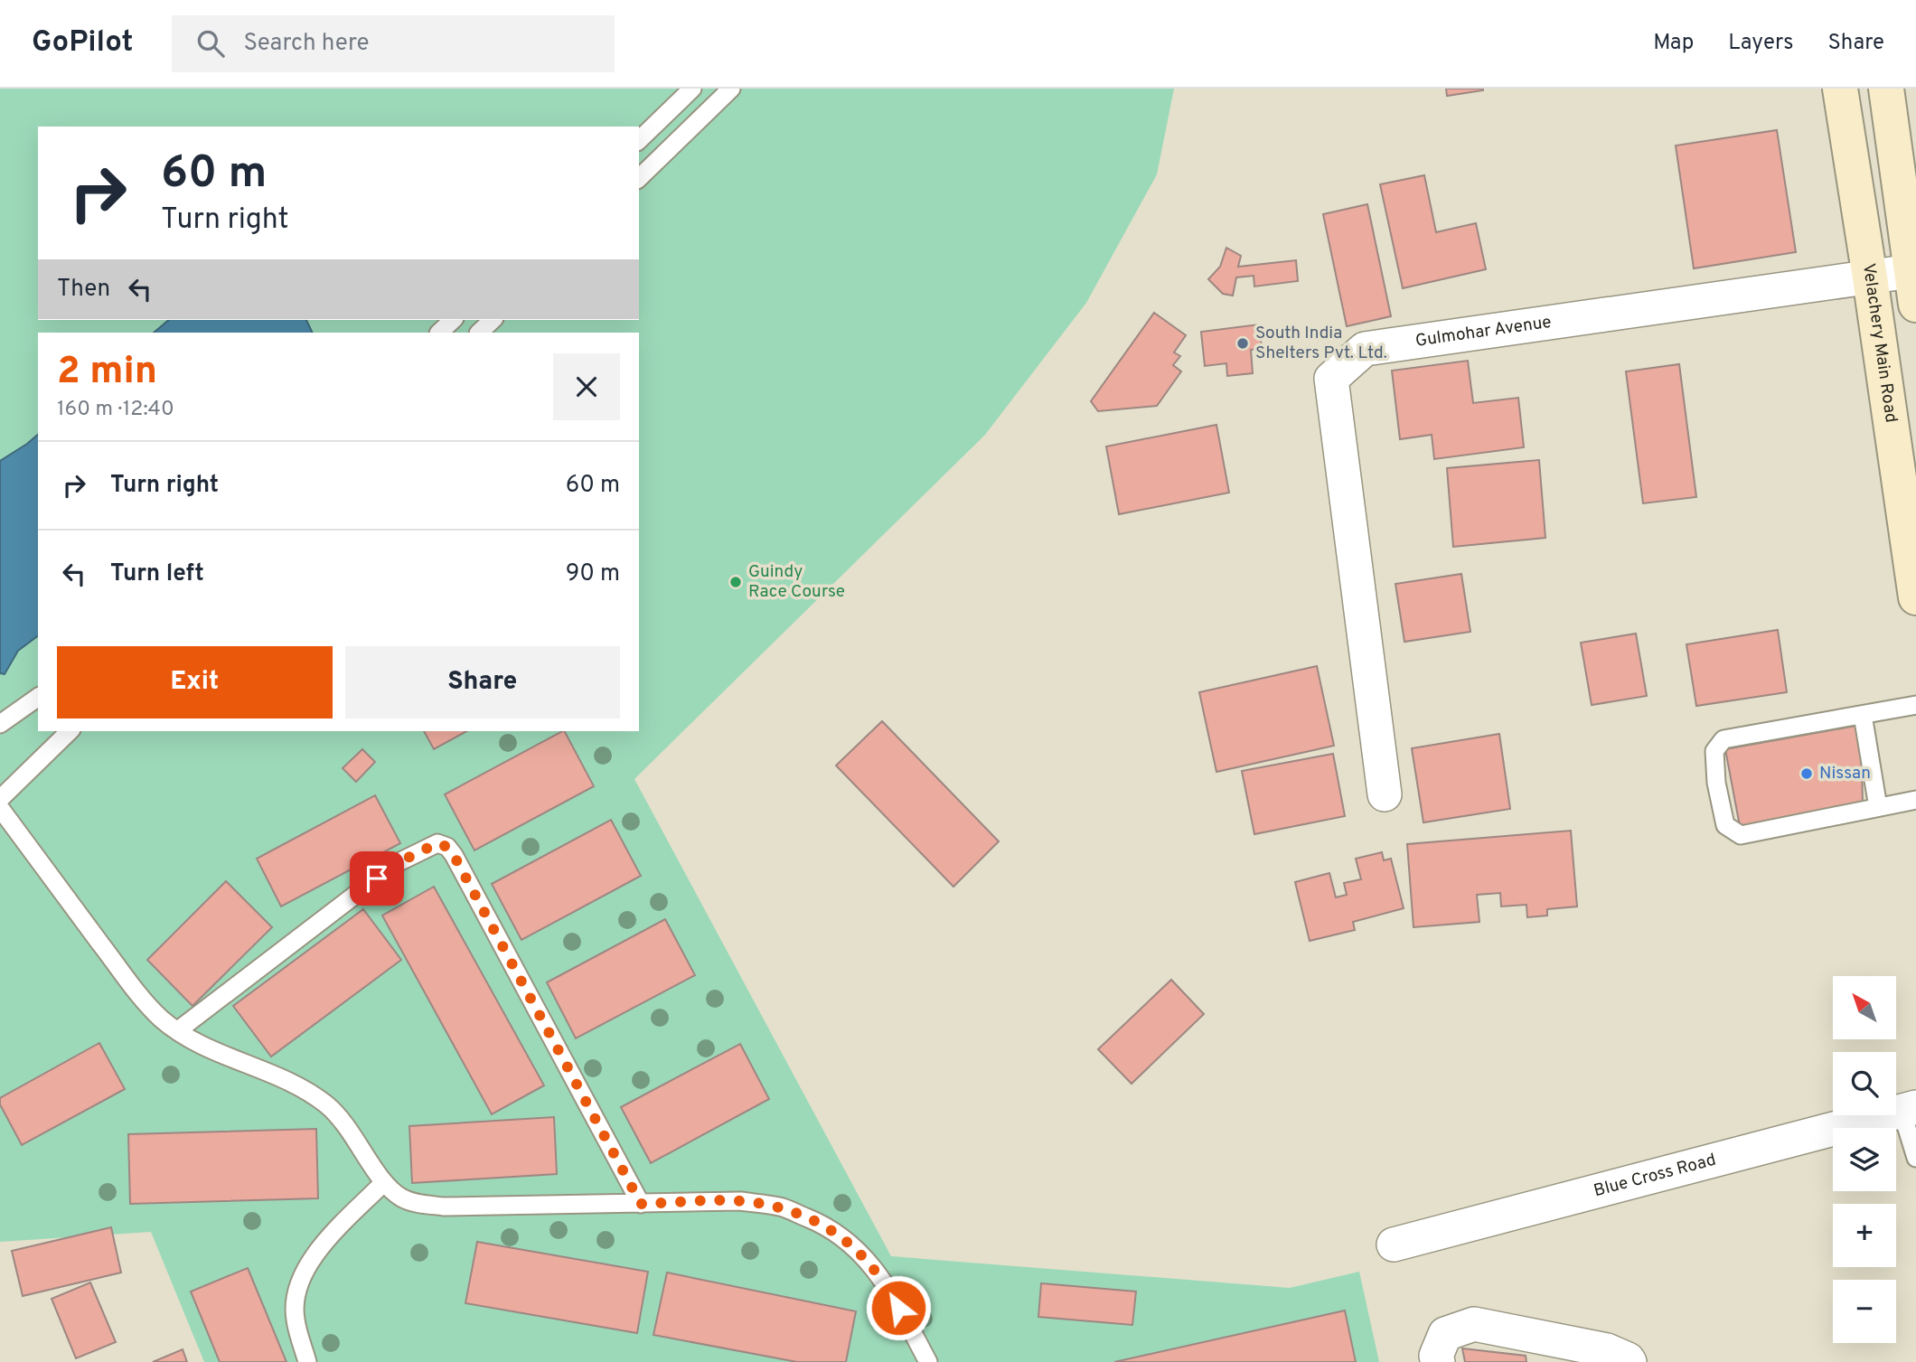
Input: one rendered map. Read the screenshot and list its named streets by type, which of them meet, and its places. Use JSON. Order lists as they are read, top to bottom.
{
  "streets": {
    "main road": ["Velachery Main Road"],
    "street": ["Gulmohar Avenue", "Blue Cross Road"]
  },
  "crossings": [
    ["Gulmohar Avenue", "Velachery Main Road"]
  ],
  "places": ["South India Shelters Pvt. Ltd.", "Guindy Race Course", "Nissan"],
  "north": "top left",
  "page": {
    "header": "GoPilot",
    "search": "Search here",
    "nav": ["Map", "Layers", "Share"],
    "turn": ["60 m", "Turn right"],
    "then": "Then",
    "heading": ["2 min", "160 m · 12:40"],
    "list": [
      {
        "name": "Turn right",
        "value": "60 m"
      },
      {
        "name": "Turn left",
        "value": "90 m"
      }
    ],
    "buttons": ["Exit", "Share"],
    "map_buttons": ["+", "−"]
  }
}
